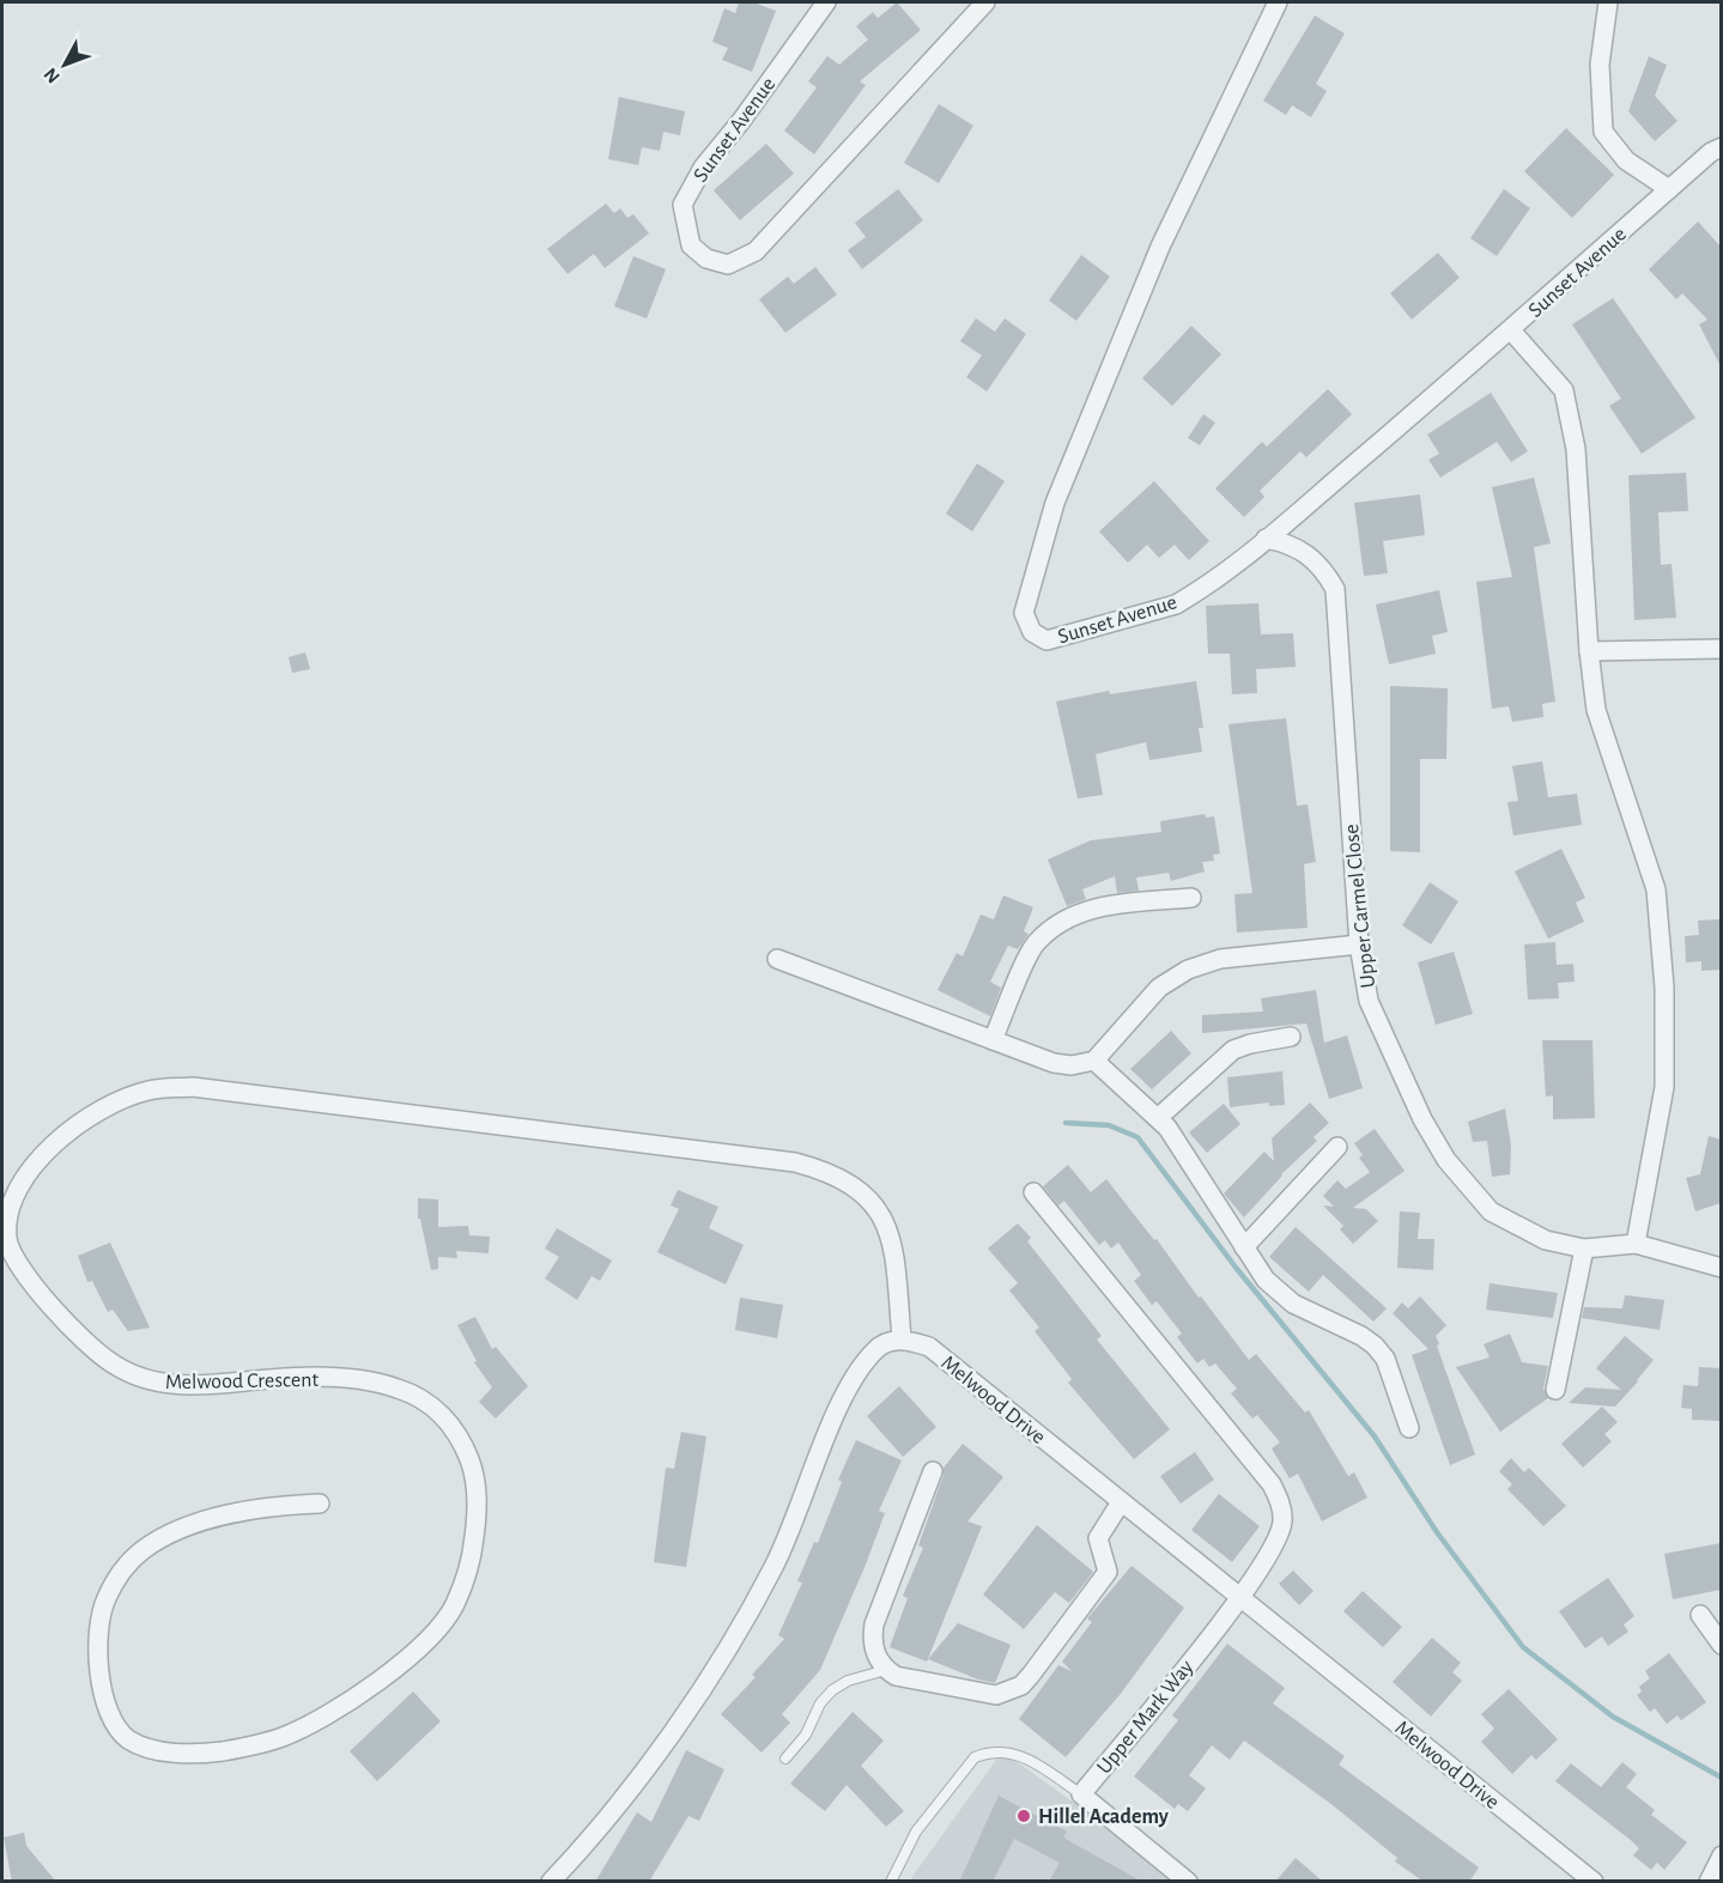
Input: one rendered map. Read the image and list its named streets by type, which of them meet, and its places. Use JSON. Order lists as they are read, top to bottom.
{
  "streets": {
    "street": [
      "Sunset Avenue",
      "Upper Carmel Close",
      "Melwood Crescent",
      "Melwood Drive",
      "Upper Mark Way"
    ]
  },
  "crossings": [
    ["Sunset Avenue", "Upper Carmel Close"],
    ["Melwood Crescent", "Melwood Drive"],
    ["Melwood Drive", "Upper Mark Way"]
  ],
  "places": ["Hillel Academy"],
  "north": "bottom left"
}
